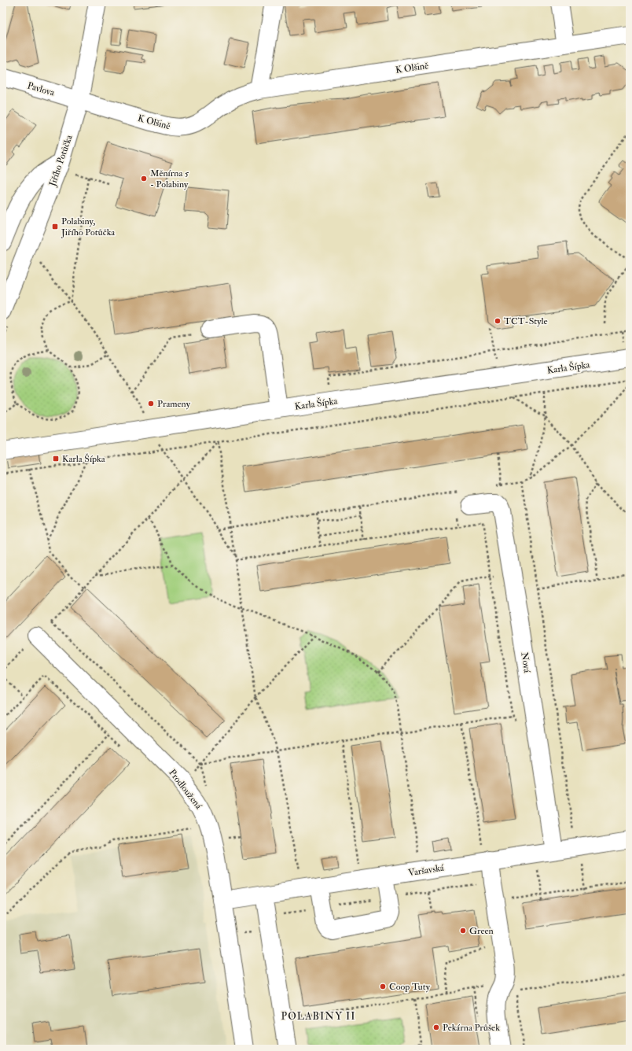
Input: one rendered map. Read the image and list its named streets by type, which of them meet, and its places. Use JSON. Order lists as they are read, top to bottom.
{
  "streets": {
    "street": [
      "K Olšině",
      "Pavlova",
      "Jiřího Potůčka",
      "Karla Šípka",
      "Nová",
      "Prodloužená",
      "Varšavská"
    ]
  },
  "crossings": [
    ["K Olšině", "Pavlova"],
    ["K Olšině", "Jiřího Potůčka"],
    ["Pavlova", "Jiřího Potůčka"],
    ["Nová", "Varšavská"],
    ["Prodloužená", "Varšavská"]
  ],
  "districts": ["POLABINY II"],
  "places": {
    "other": [
      "Měnírna 5 - Polabiny",
      "TCT-Style",
      "Prameny",
      "Green",
      "Coop Tuty",
      "Pekárna Průšek"
    ],
    "transit": ["Polabiny, Jiřího Potůčka", "Karla Šípka"]
  }
}
